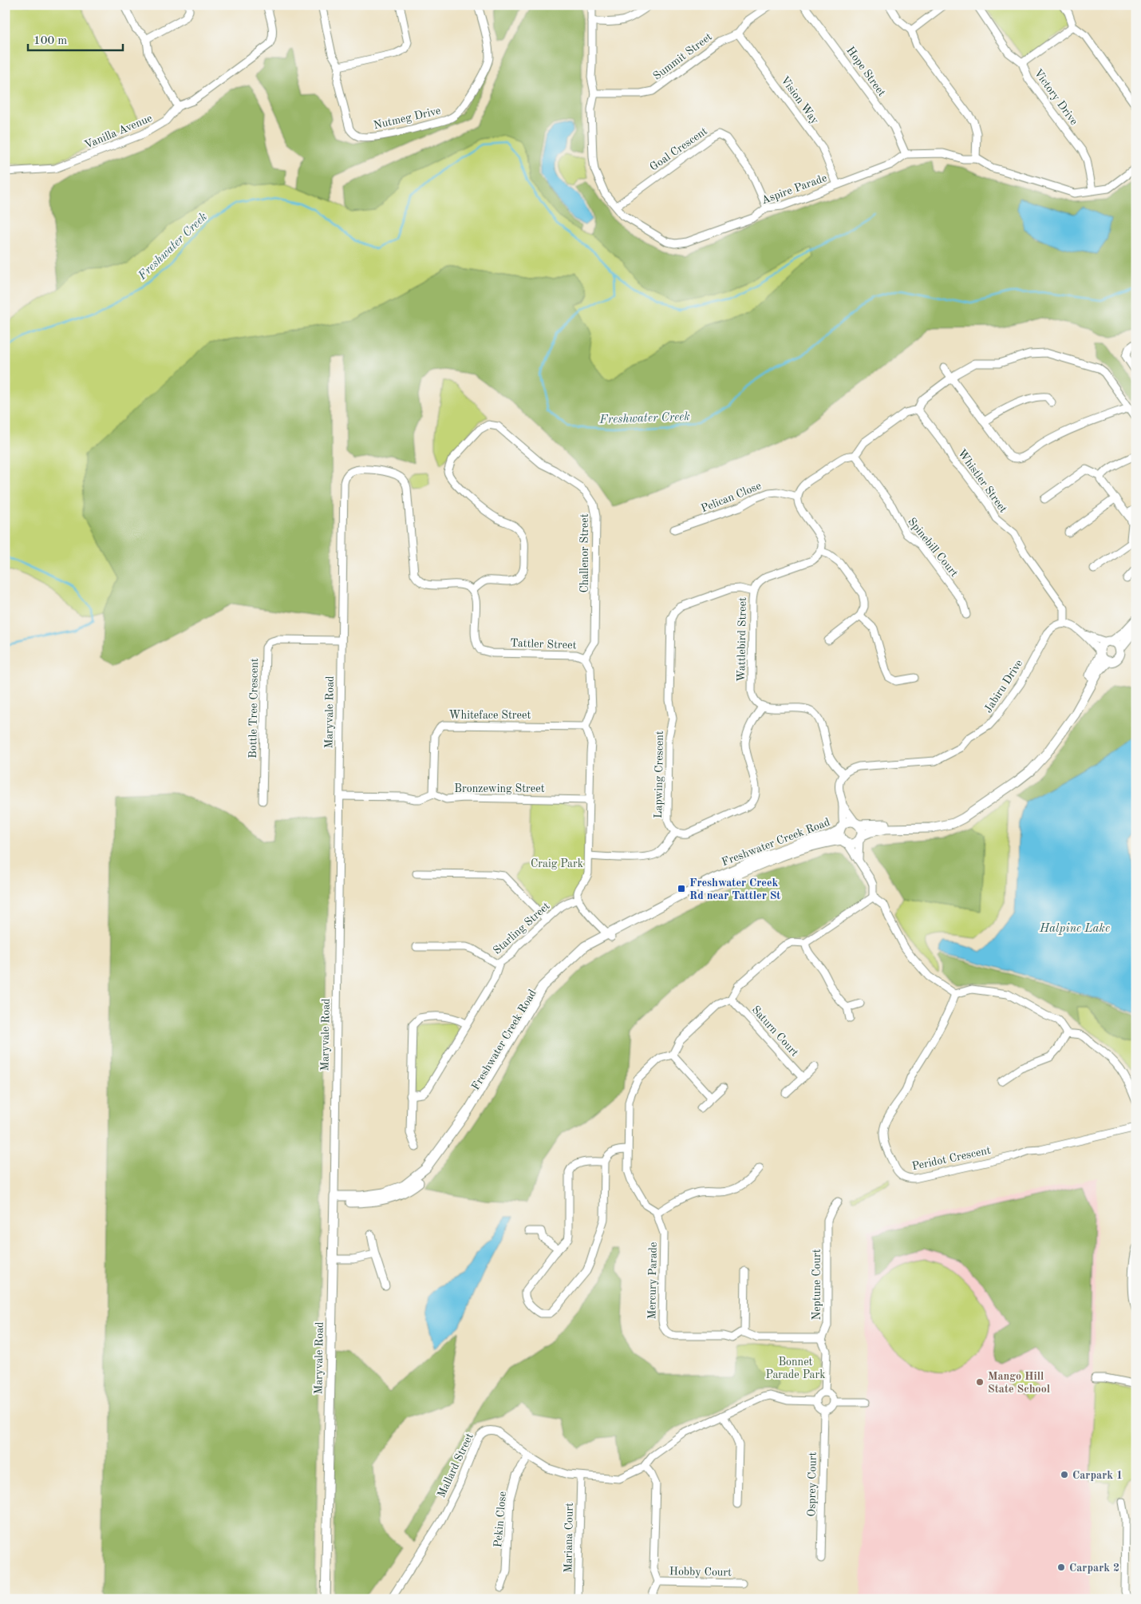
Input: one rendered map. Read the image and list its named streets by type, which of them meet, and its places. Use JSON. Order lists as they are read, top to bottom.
{
  "streets": {
    "main road": ["Maryvale Road", "Freshwater Creek Road"],
    "street": [
      "Summit Street",
      "Hope Street",
      "Victory Drive",
      "Vision Way",
      "Nutmeg Drive",
      "Vanilla Avenue",
      "Goal Crescent",
      "Aspire Parade",
      "Whistler Street",
      "Pelican Close",
      "Spinebill Court",
      "Challenor Street",
      "Wattlebird Street",
      "Tattler Street",
      "Jabiru Drive",
      "Bottle Tree Crescent",
      "Whiteface Street",
      "Lapwing Crescent",
      "Bronzewing Street",
      "Starling Street",
      "Saturn Court",
      "Peridot Crescent",
      "Mercury Parade",
      "Neptune Court",
      "Mallard Street",
      "Osprey Court",
      "Pekin Close",
      "Mariana Court",
      "Hobby Court"
    ]
  },
  "crossings": [
    ["Summit Street", "Vision Way"],
    ["Summit Street", "Aspire Parade"],
    ["Hope Street", "Aspire Parade"],
    ["Vision Way", "Aspire Parade"],
    ["Goal Crescent", "Aspire Parade"],
    ["Whistler Street", "Jabiru Drive"],
    ["Challenor Street", "Tattler Street"],
    ["Challenor Street", "Maryvale Road"],
    ["Wattlebird Street", "Lapwing Crescent"],
    ["Tattler Street", "Maryvale Road"],
    ["Tattler Street", "Whiteface Street"],
    ["Bottle Tree Crescent", "Maryvale Road"],
    ["Maryvale Road", "Bronzewing Street"],
    ["Maryvale Road", "Freshwater Creek Road"],
    ["Whiteface Street", "Bronzewing Street"],
    ["Mercury Parade", "Neptune Court"],
    ["Mallard Street", "Osprey Court"],
    ["Mallard Street", "Pekin Close"],
    ["Mallard Street", "Mariana Court"]
  ],
  "water": ["Freshwater Creek", "Halpine Lake"],
  "parks": ["Craig Park", "Bonnet Parade Park"],
  "places": {
    "transit": ["Freshwater Creek Rd near Tattler St"],
    "other": ["Mango Hill State School", "Carpark 1", "Carpark 2"]
  },
  "scale_bar": "100 m"
}
